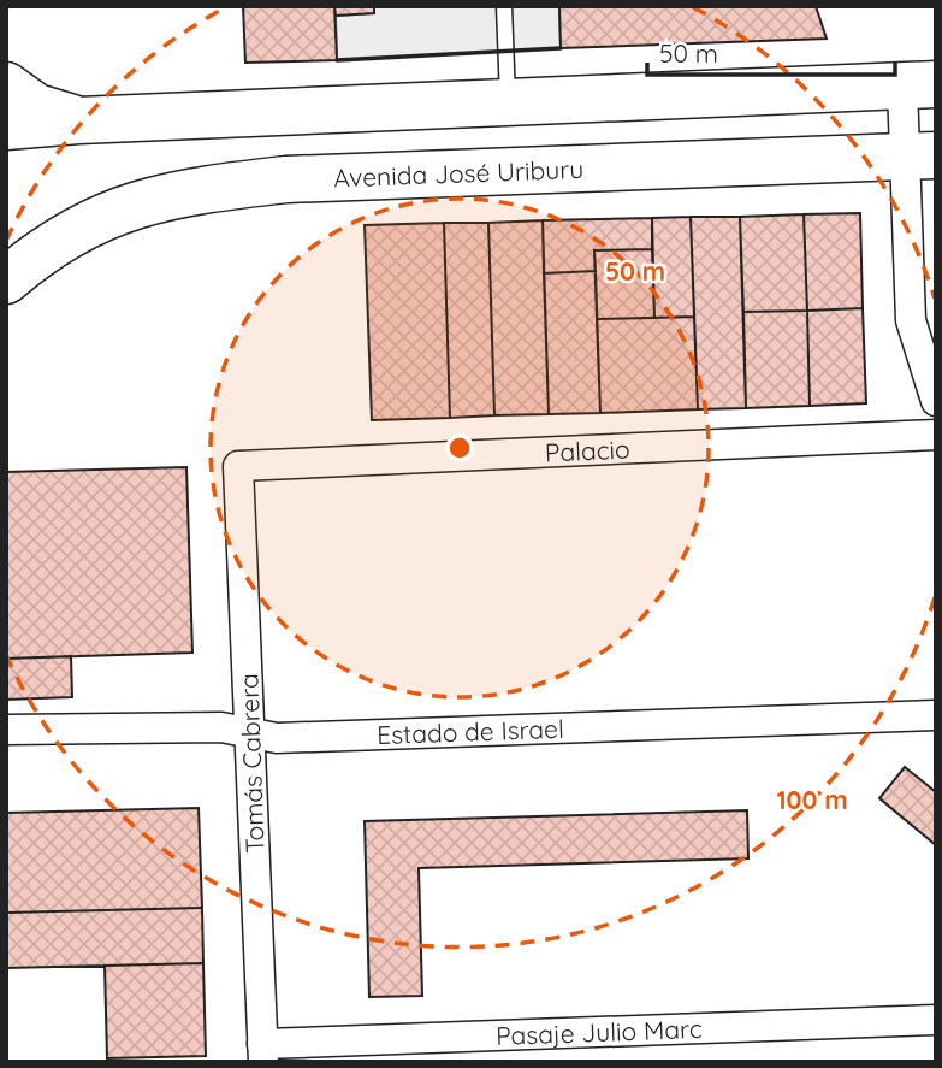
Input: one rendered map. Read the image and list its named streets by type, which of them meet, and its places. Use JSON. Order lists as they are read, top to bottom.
{
  "streets": {
    "main road": ["Avenida José Uriburu"],
    "street": [
      "Palacio",
      "Estado de Israel",
      "Tomás Cabrera",
      "Pasaje Julio Marc"
    ]
  },
  "crossings": [
    ["Palacio", "Tomás Cabrera"],
    ["Estado de Israel", "Tomás Cabrera"],
    ["Tomás Cabrera", "Pasaje Julio Marc"]
  ],
  "scale_bar": "50 m",
  "rings": ["50 m", "100 m"]
}
